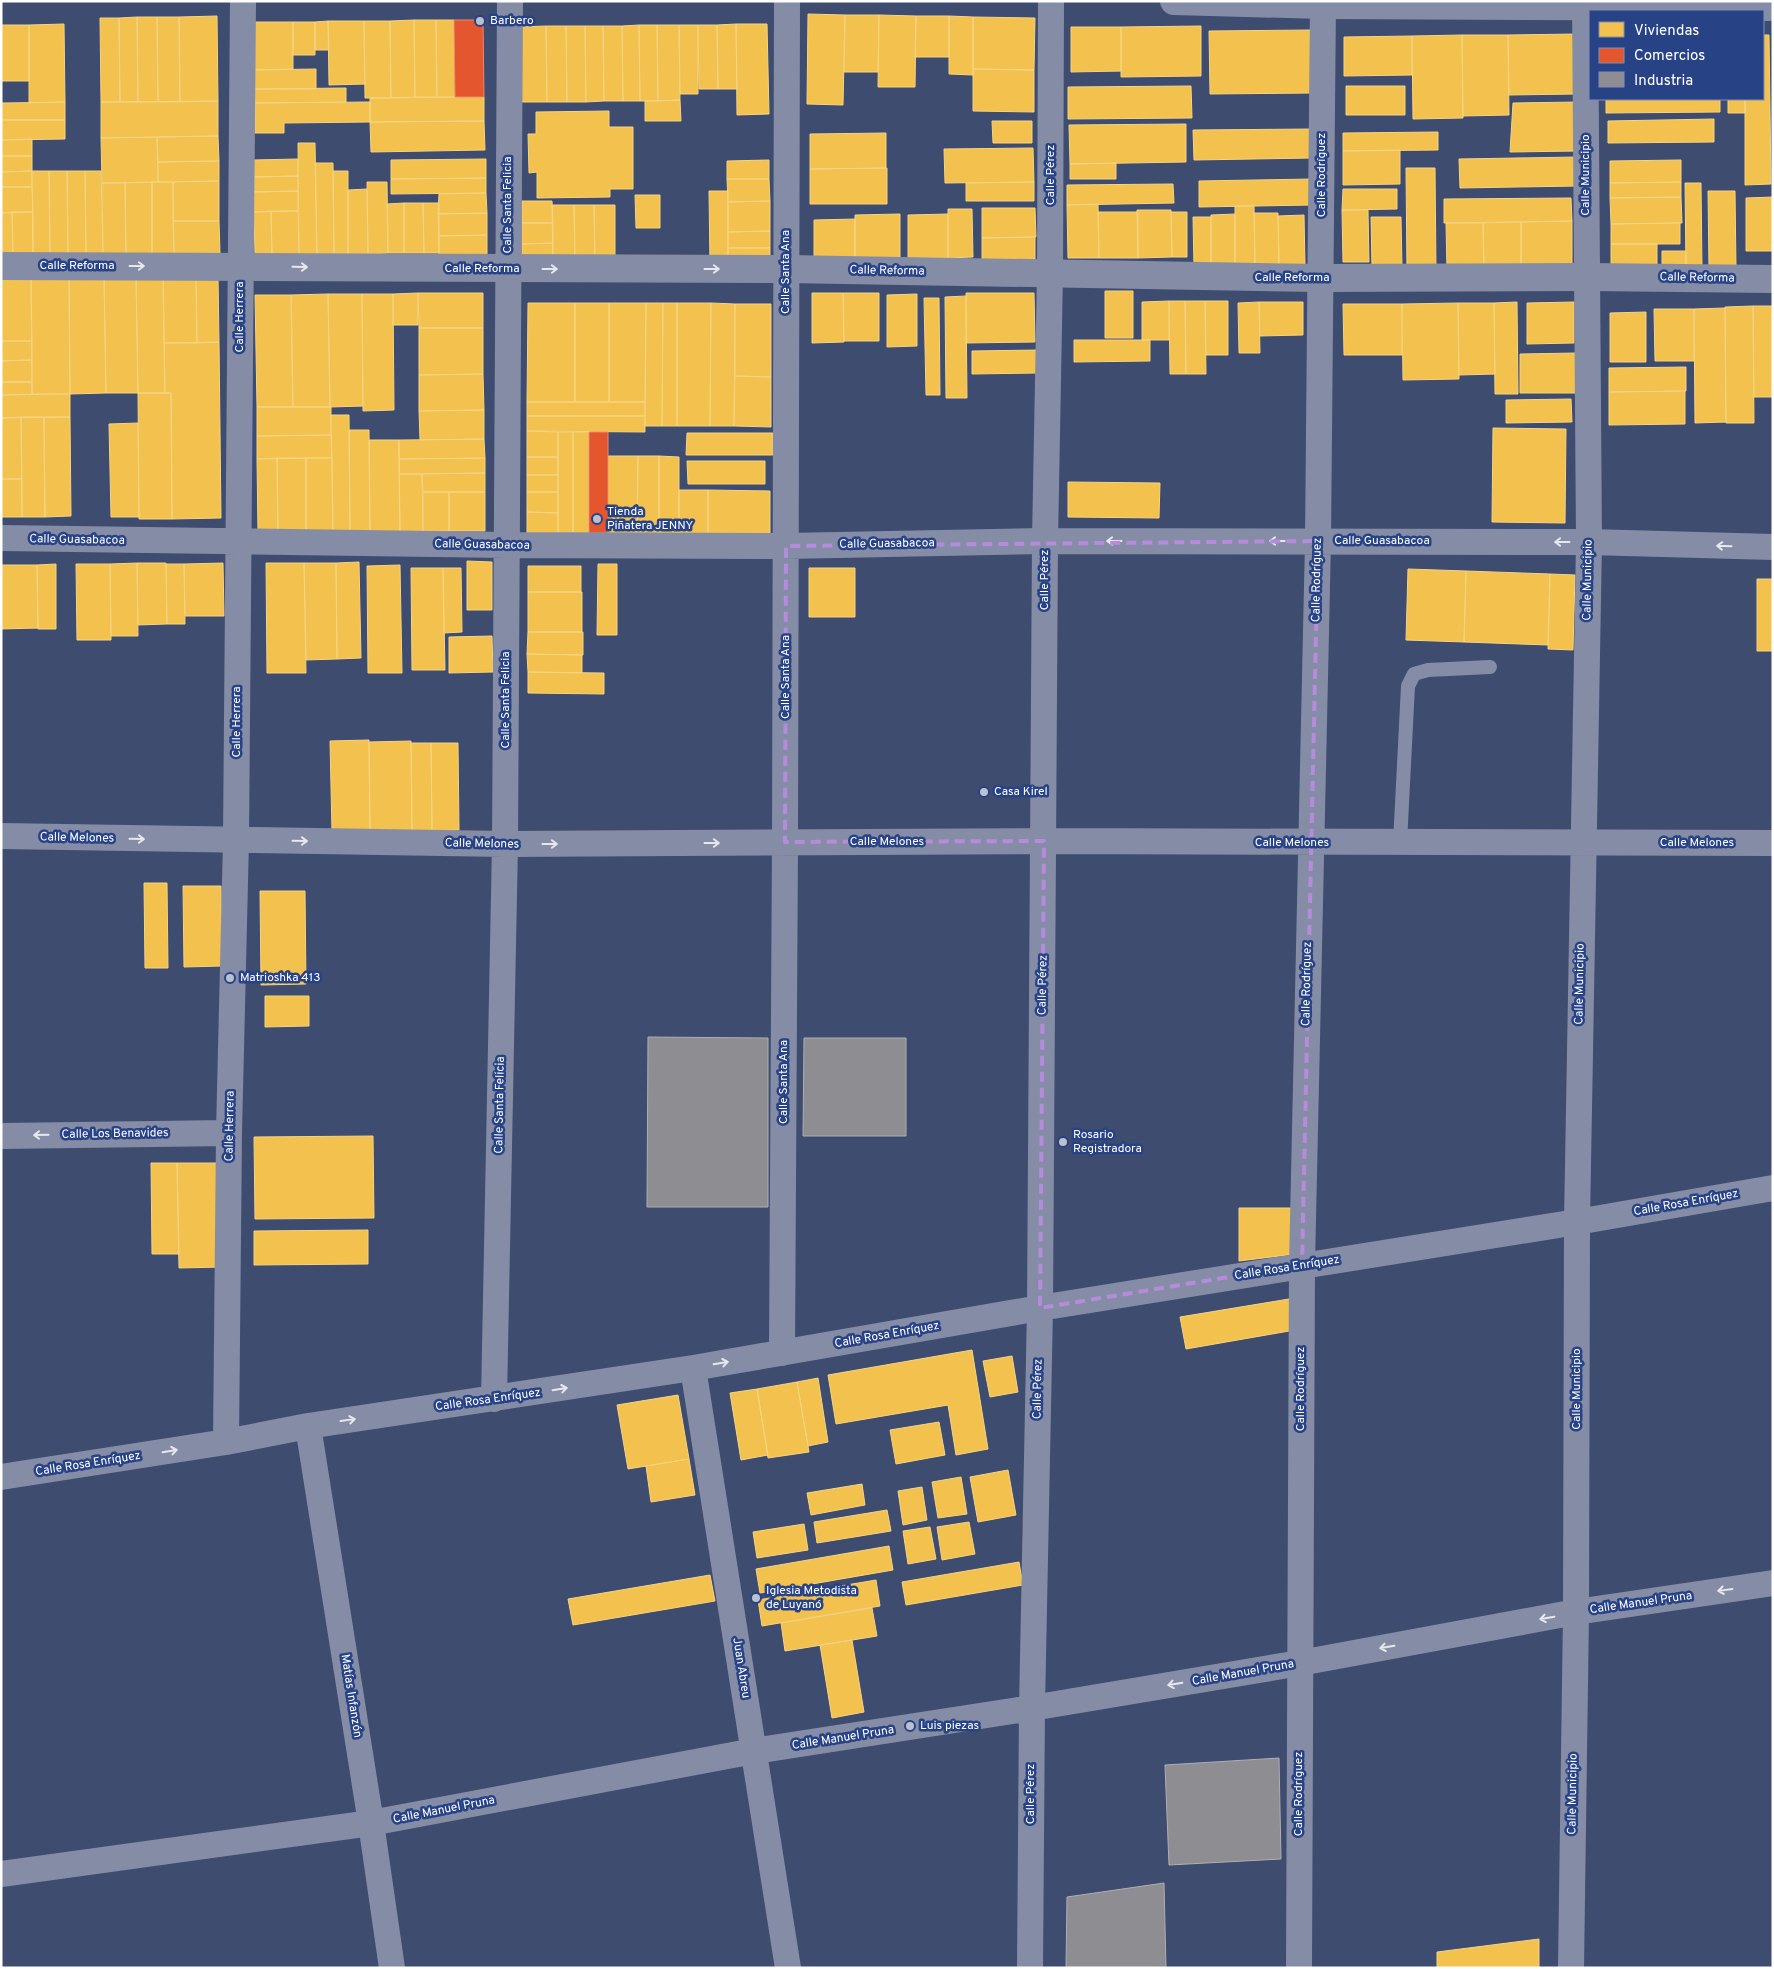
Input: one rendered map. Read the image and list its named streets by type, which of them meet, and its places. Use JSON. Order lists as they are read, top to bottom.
{
  "streets": {
    "street": [
      "Calle Pérez",
      "Calle Rodríguez",
      "Calle Municipio",
      "Calle Santa Felicia",
      "Calle Reforma",
      "Calle Santa Ana",
      "Calle Herrera",
      "Calle Guasabacoa",
      "Calle Melones",
      "Calle Los Benavides",
      "Calle Rosa Enríquez",
      "Calle Manuel Pruna",
      "Juan Abreu",
      "Matías Infanzón"
    ]
  },
  "crossings": [
    ["Calle Pérez", "Calle Reforma"],
    ["Calle Pérez", "Calle Guasabacoa"],
    ["Calle Pérez", "Calle Melones"],
    ["Calle Pérez", "Calle Rosa Enríquez"],
    ["Calle Pérez", "Calle Manuel Pruna"],
    ["Calle Rodríguez", "Calle Reforma"],
    ["Calle Rodríguez", "Calle Guasabacoa"],
    ["Calle Rodríguez", "Calle Melones"],
    ["Calle Rodríguez", "Calle Rosa Enríquez"],
    ["Calle Rodríguez", "Calle Manuel Pruna"],
    ["Calle Municipio", "Calle Reforma"],
    ["Calle Municipio", "Calle Guasabacoa"],
    ["Calle Municipio", "Calle Melones"],
    ["Calle Municipio", "Calle Rosa Enríquez"],
    ["Calle Municipio", "Calle Manuel Pruna"],
    ["Calle Santa Felicia", "Calle Reforma"],
    ["Calle Santa Felicia", "Calle Guasabacoa"],
    ["Calle Santa Felicia", "Calle Melones"],
    ["Calle Santa Felicia", "Calle Rosa Enríquez"],
    ["Calle Reforma", "Calle Santa Ana"],
    ["Calle Reforma", "Calle Herrera"],
    ["Calle Santa Ana", "Calle Guasabacoa"],
    ["Calle Santa Ana", "Calle Melones"],
    ["Calle Santa Ana", "Calle Rosa Enríquez"],
    ["Calle Herrera", "Calle Guasabacoa"],
    ["Calle Herrera", "Calle Melones"],
    ["Calle Herrera", "Calle Los Benavides"],
    ["Calle Herrera", "Calle Rosa Enríquez"],
    ["Calle Rosa Enríquez", "Juan Abreu"],
    ["Calle Rosa Enríquez", "Matías Infanzón"],
    ["Calle Manuel Pruna", "Juan Abreu"],
    ["Calle Manuel Pruna", "Matías Infanzón"]
  ],
  "one_way": [
    "Calle Reforma",
    "Calle Guasabacoa",
    "Calle Melones",
    "Calle Los Benavides",
    "Calle Rosa Enríquez",
    "Calle Manuel Pruna"
  ],
  "places": [
    "Barbero",
    "Tienda Piñatera JENNY",
    "Casa Kirel",
    "Matrioshka 413",
    "Rosario Registradora",
    "Iglesia Metodista de Luyanó",
    "Luis piezas"
  ],
  "legend": ["Viviendas", "Comercios", "Industria"]
}
